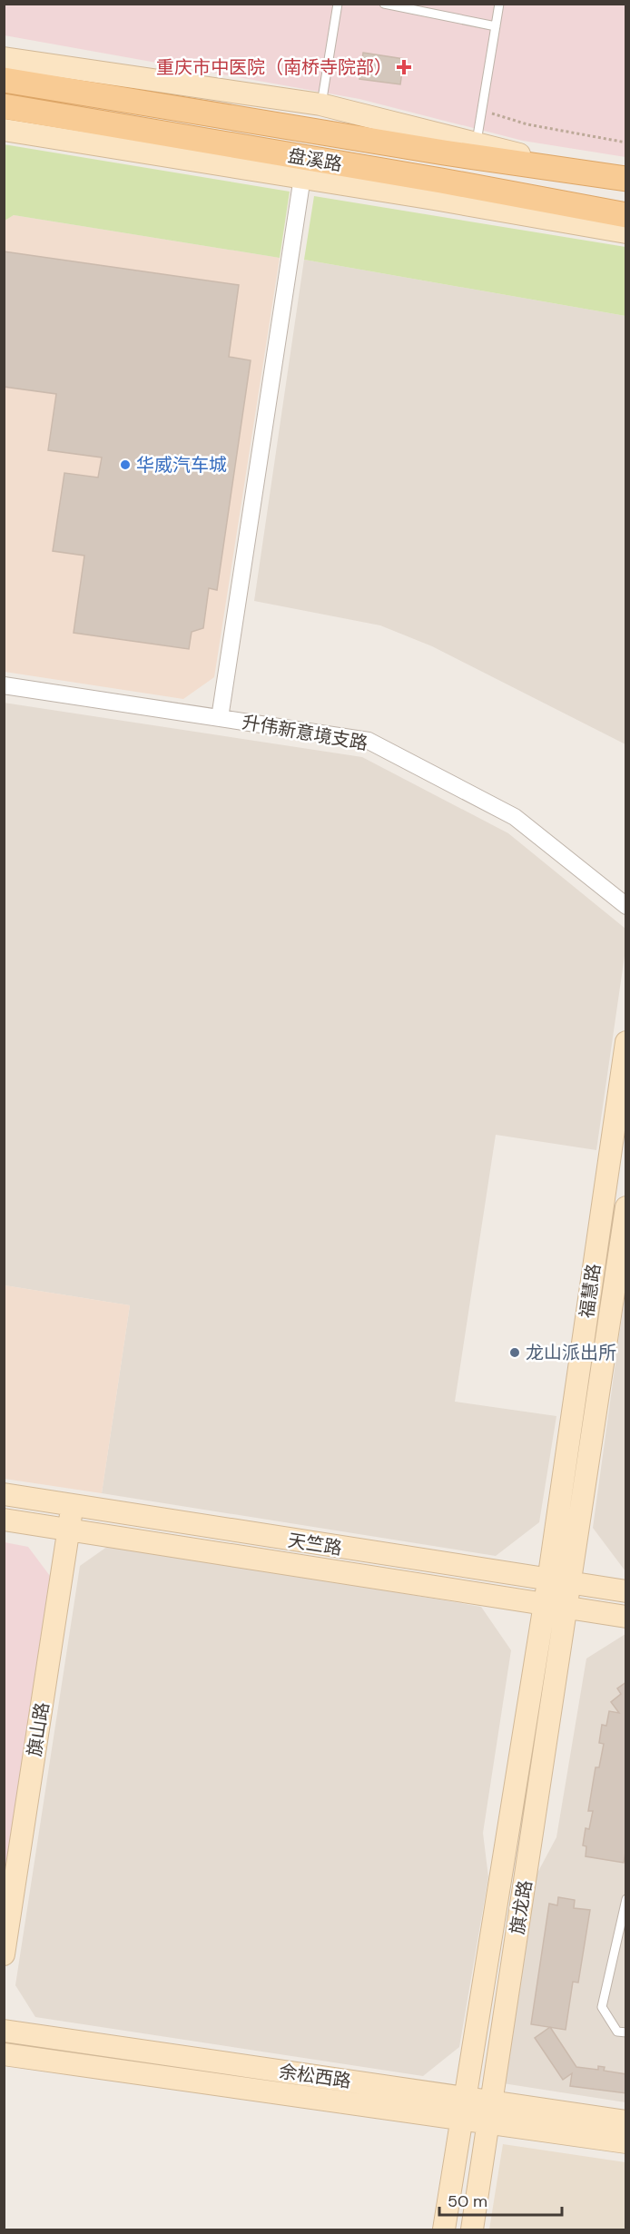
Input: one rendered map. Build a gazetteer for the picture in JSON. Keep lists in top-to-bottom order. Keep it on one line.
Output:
{"streets":{"main road":["盘溪路","福慧路","天竺路","旗山路","旗龙路","余松西路"],"street":["升伟新意境支路"]},"crossings":[["福慧路","天竺路"],["福慧路","旗龙路"],["福慧路","余松西路"],["天竺路","旗山路"],["天竺路","旗龙路"],["旗龙路","余松西路"]],"places":{"health":["重庆市中医院（南桥寺院部）"],"other":["华威汽车城","龙山派出所"]},"scale_bar":"50 m"}
